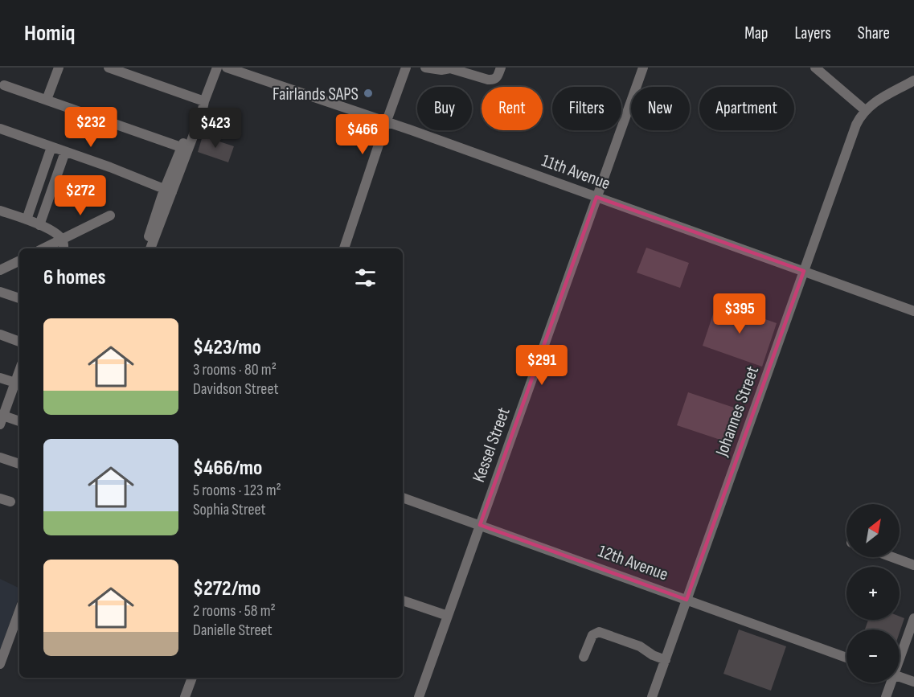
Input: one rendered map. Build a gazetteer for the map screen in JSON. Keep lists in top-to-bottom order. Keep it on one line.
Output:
{"streets":{"street":["11th Avenue","Johannes Street","Kessel Street","12th Avenue"]},"crossings":[["11th Avenue","Johannes Street"],["11th Avenue","Kessel Street"],["Johannes Street","12th Avenue"],["Kessel Street","12th Avenue"]],"places":["Fairlands SAPS"],"north":"top right","page":{"header":"Homiq","nav":["Map","Layers","Share"],"chip":["Buy","Rent","Filters","New","Apartment"],"price":["$232","$423","$466","$272","$395","$291"],"heading":"6 homes","list":[{"name":"$423/mo","note":"3 rooms · 80 m² · Davidson Street"},{"name":"$466/mo","note":"5 rooms · 123 m² · Sophia Street"},{"name":"$272/mo","note":"2 rooms · 58 m² · Danielle Street"}],"map_buttons":["+","−"]}}
